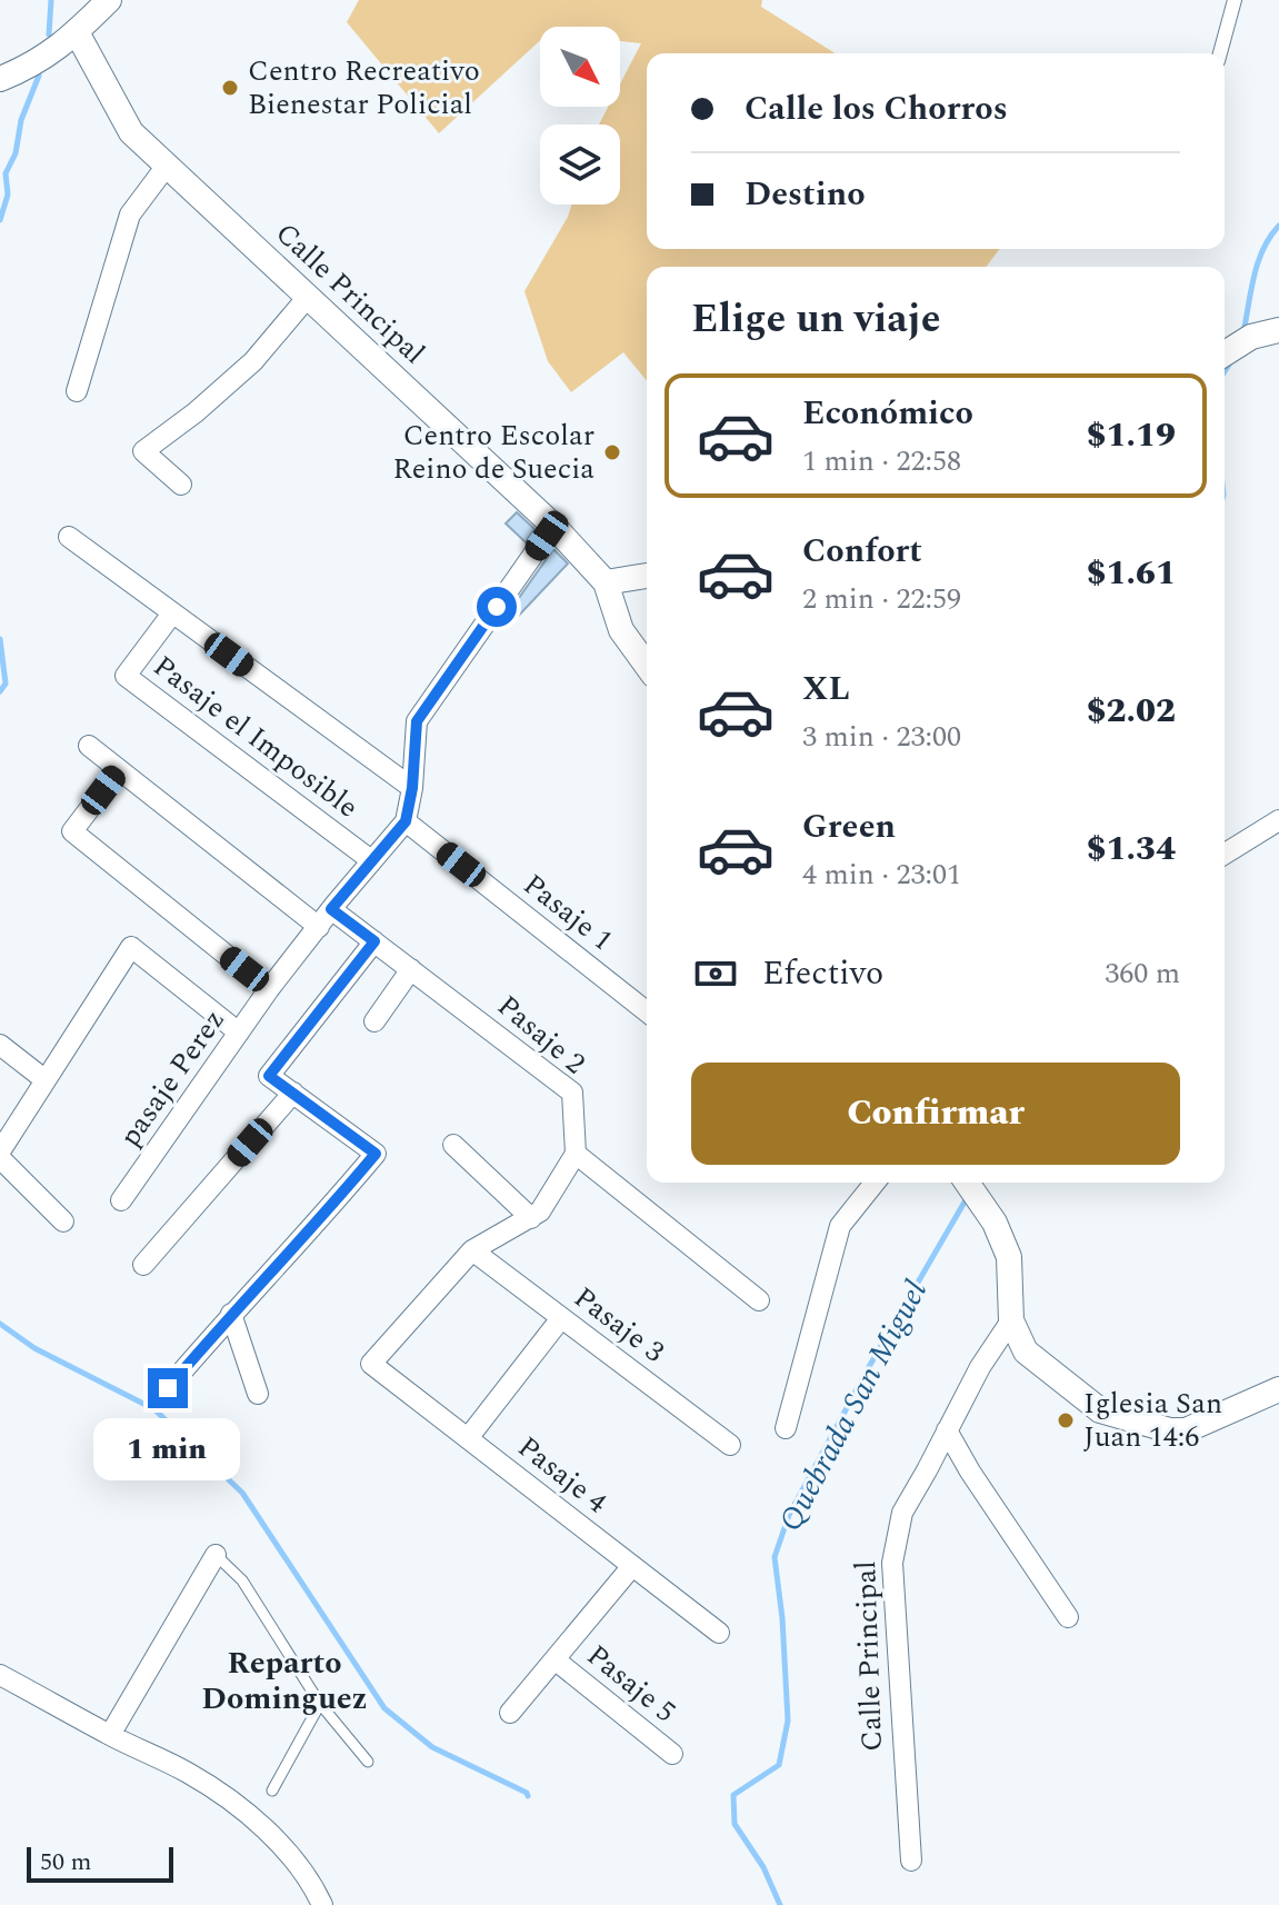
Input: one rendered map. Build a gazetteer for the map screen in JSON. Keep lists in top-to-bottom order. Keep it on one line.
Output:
{"streets":{"street":["Calle Principal","Pasaje el Imposible","Pasaje 1","Pasaje 2","pasaje Perez","Pasaje 3","Pasaje 4","Pasaje 5"]},"crossings":[["Pasaje el Imposible","pasaje Perez"],["Pasaje 1","pasaje Perez"],["Pasaje 2","pasaje Perez"],["Pasaje 3","Pasaje 4"]],"districts":["Reparto Dominguez"],"water":["Quebrada San Miguel"],"places":["Centro Recreativo Bienestar Policial","Centro Escolar Reino de Suecia","Iglesia San Juan 14:6"],"scale_bar":"50 m","north":"bottom right","page":{"banner":["Calle los Chorros","Destino"],"heading":"Elige un viaje","list":[{"name":"Económico","note":"1 min · 22:58","value":"$1.19"},{"name":"Confort","note":"2 min · 22:59","value":"$1.61"},{"name":"XL","note":"3 min · 23:00","value":"$2.02"},{"name":"Green","note":"4 min · 23:01","value":"$1.34"}],"pay":["Efectivo","360 m"],"buttons":"Confirmar","bubble":"1 min","scale":"50 m"}}
